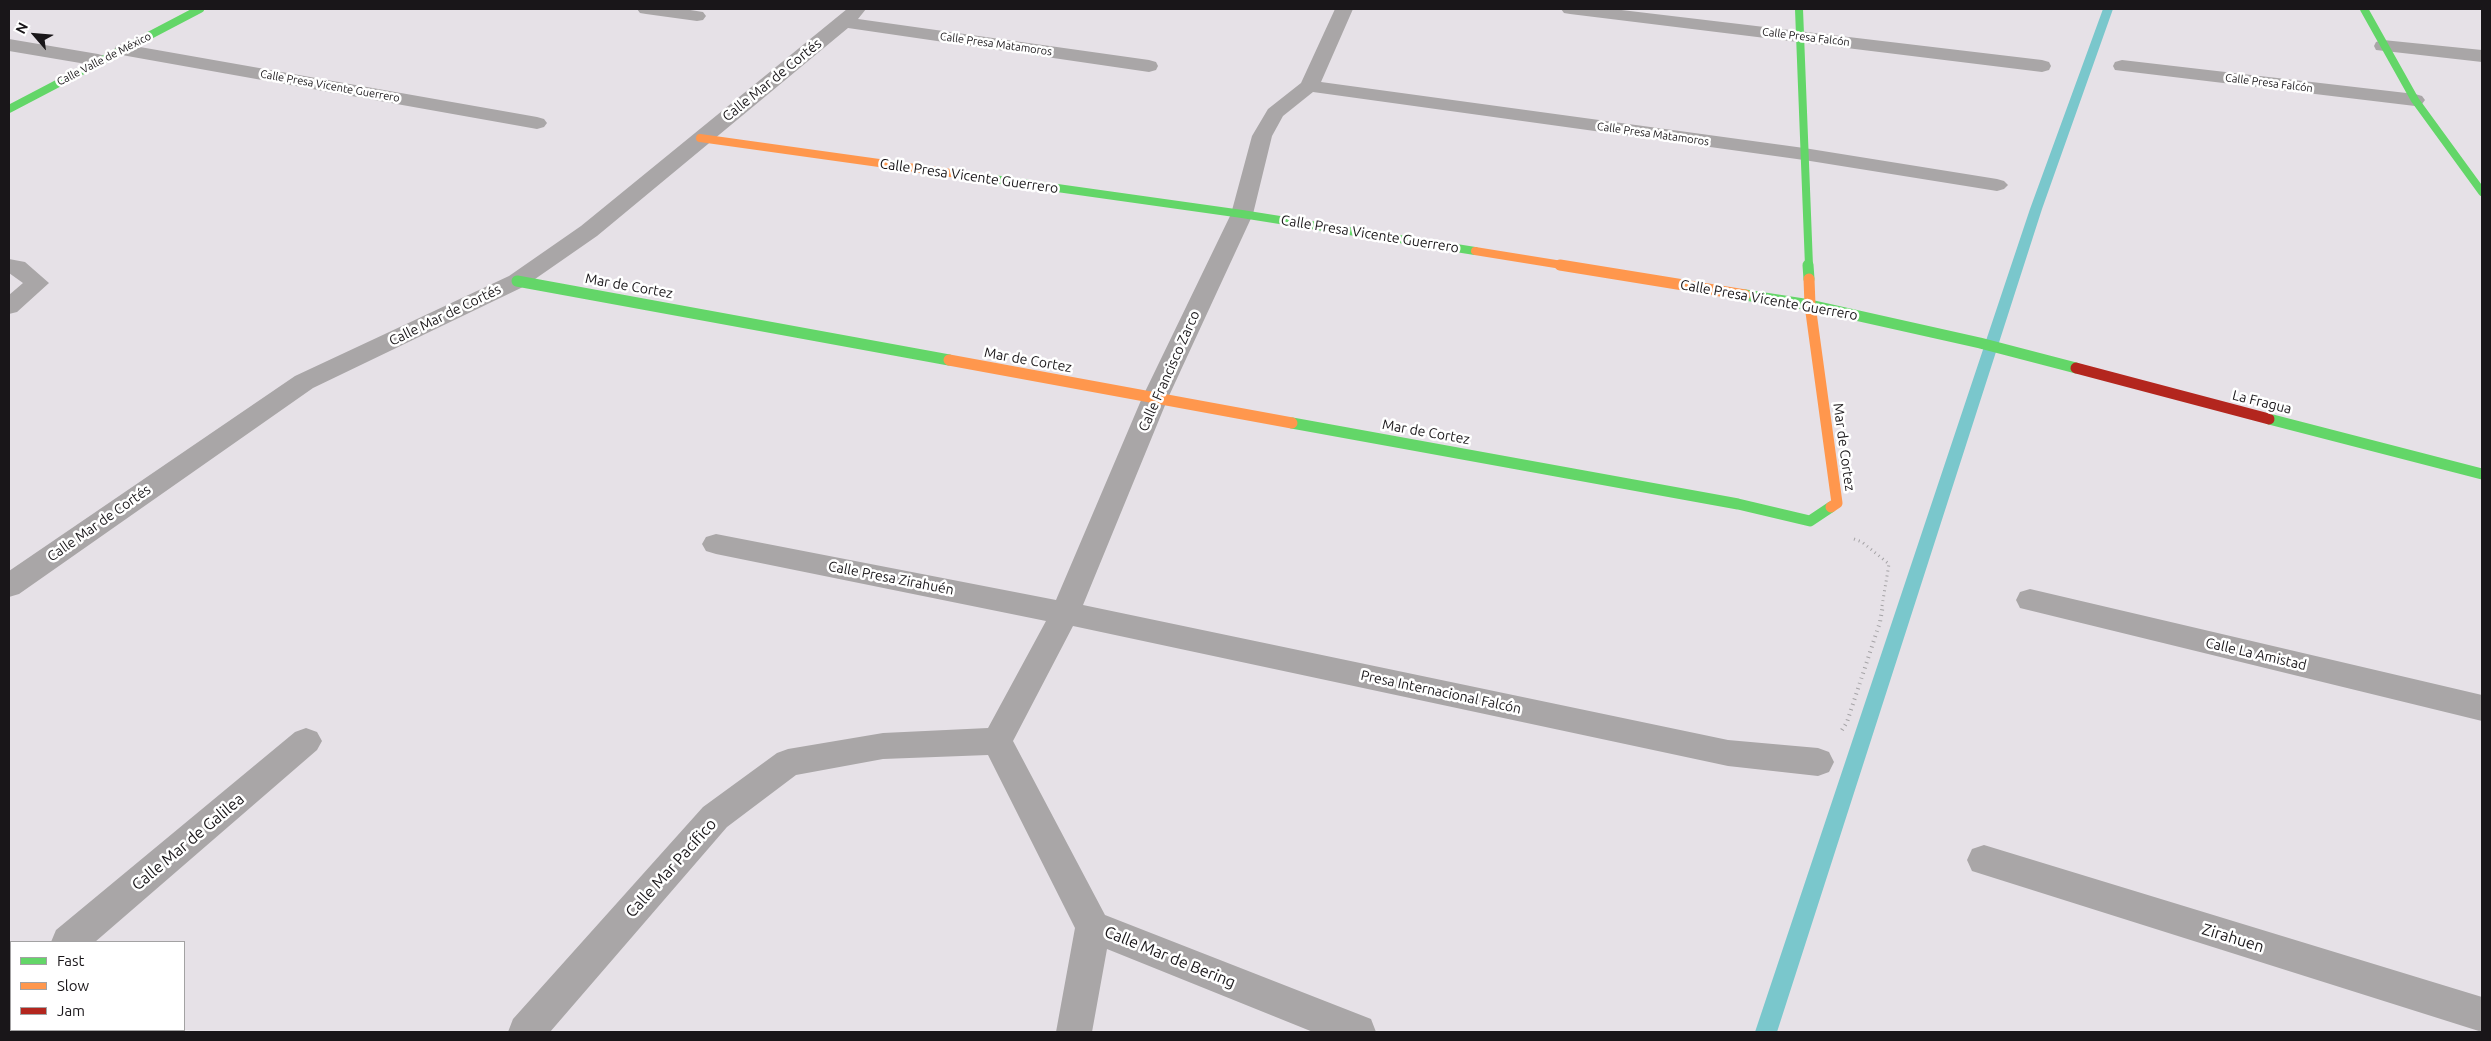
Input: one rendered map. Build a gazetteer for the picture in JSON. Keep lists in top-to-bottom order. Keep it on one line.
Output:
{"streets":{"street":["Calle Presa Falcón","Calle Presa Matamoros","Calle Valle de México","Calle Mar de Cortés","Calle Presa Vicente Guerrero","Mar de Cortez","Calle Francisco Zarco","La Fragua","Calle Presa Zirahuén","Calle La Amistad","Presa Internacional Falcón","Calle Mar de Galilea","Calle Mar Pacífico","Zirahuen","Calle Mar de Bering"]},"crossings":[["Calle Presa Falcón","Mar de Cortez"],["Calle Presa Matamoros","Calle Mar de Cortés"],["Calle Presa Matamoros","Mar de Cortez"],["Calle Presa Matamoros","Calle Francisco Zarco"],["Calle Valle de México","Calle Presa Vicente Guerrero"],["Calle Mar de Cortés","Calle Presa Vicente Guerrero"],["Calle Mar de Cortés","Mar de Cortez"],["Calle Presa Vicente Guerrero","Mar de Cortez"],["Calle Presa Vicente Guerrero","Calle Francisco Zarco"],["Calle Presa Vicente Guerrero","La Fragua"],["Mar de Cortez","Calle Francisco Zarco"],["Calle Francisco Zarco","Calle Presa Zirahuén"],["Calle Francisco Zarco","Presa Internacional Falcón"],["Calle Francisco Zarco","Calle Mar Pacífico"],["Calle Francisco Zarco","Calle Mar de Bering"],["Calle Presa Zirahuén","Presa Internacional Falcón"],["Calle Mar Pacífico","Calle Mar de Bering"]],"legend":["Fast","Slow","Jam"],"north":"top left"}
